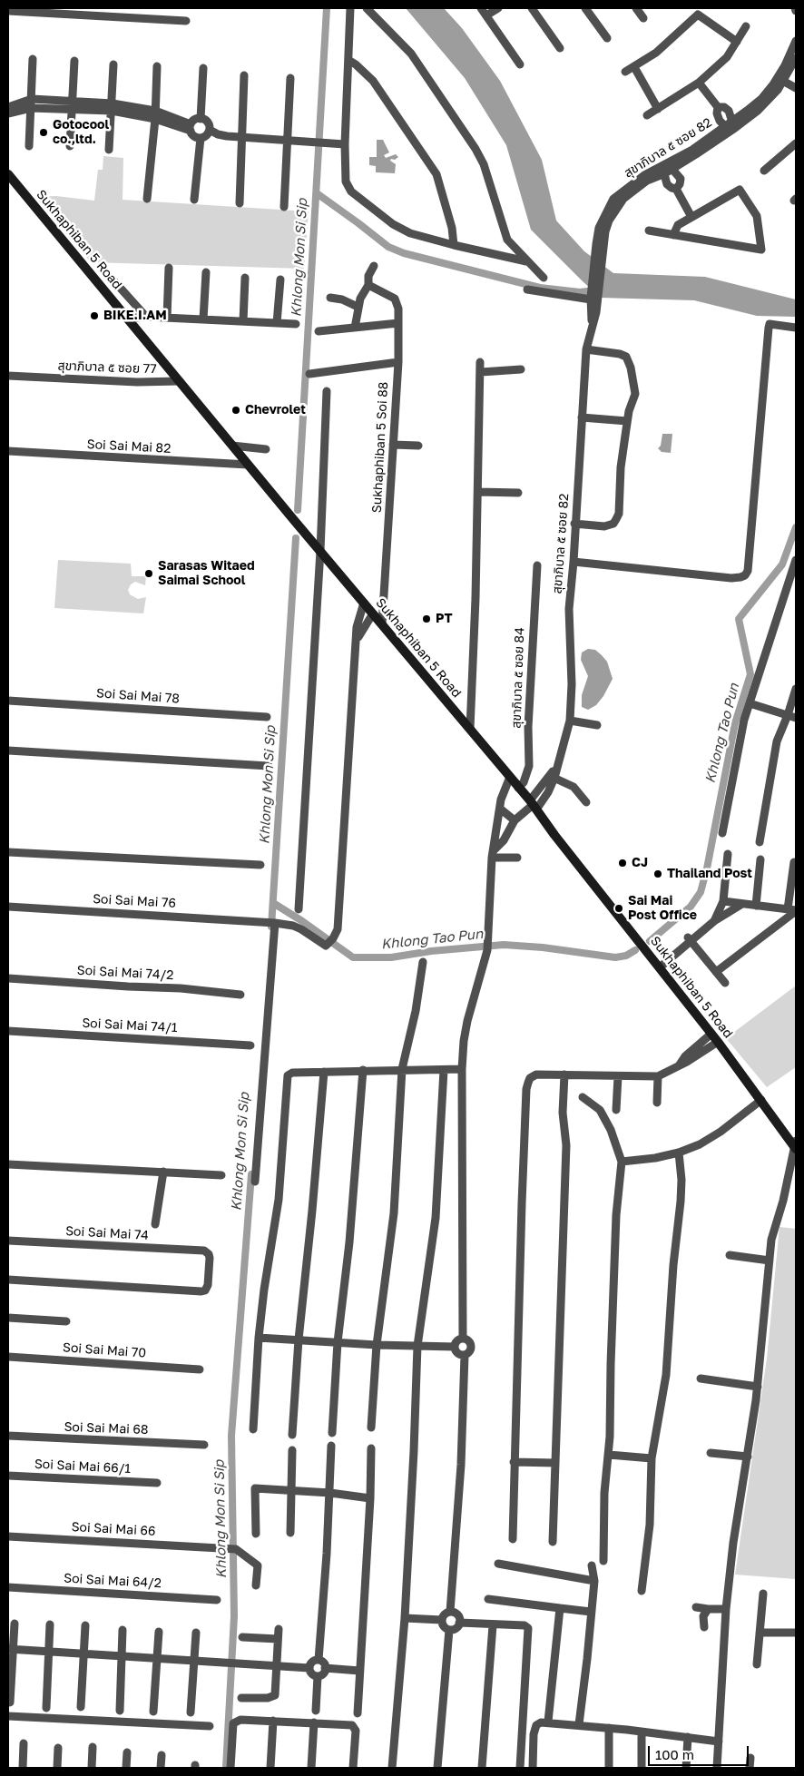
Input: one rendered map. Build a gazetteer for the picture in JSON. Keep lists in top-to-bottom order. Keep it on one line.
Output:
{"streets":{"main road":["Sukhaphiban 5 Road"],"street":["สุขาภิบาล ๕ ซอย 82","สุขาภิบาล ๕ ซอย 77","Soi Sai Mai 82","Sukhaphiban 5 Soi 88","สุขาภิบาล ๕ ซอย 84","Soi Sai Mai 78","Soi Sai Mai 76","Soi Sai Mai 74/2","Soi Sai Mai 74/1","Soi Sai Mai 74","Soi Sai Mai 70","Soi Sai Mai 68","Soi Sai Mai 66/1","Soi Sai Mai 66","Soi Sai Mai 64/2"]},"crossings":[["สุขาภิบาล ๕ ซอย 82","Sukhaphiban 5 Road"],["Sukhaphiban 5 Road","สุขาภิบาล ๕ ซอย 77"],["Sukhaphiban 5 Road","Soi Sai Mai 82"],["Sukhaphiban 5 Road","Sukhaphiban 5 Soi 88"],["Sukhaphiban 5 Road","สุขาภิบาล ๕ ซอย 84"]],"water":["Khlong Mon Si Sip","Khlong Tao Pun"],"places":["Gotocool co.,ltd.","BIKE.I.AM","Chevrolet","Sarasas Witaed Saimai School","PT","CJ","Thailand Post","Sai Mai Post Office"],"scale_bar":"100 m"}
